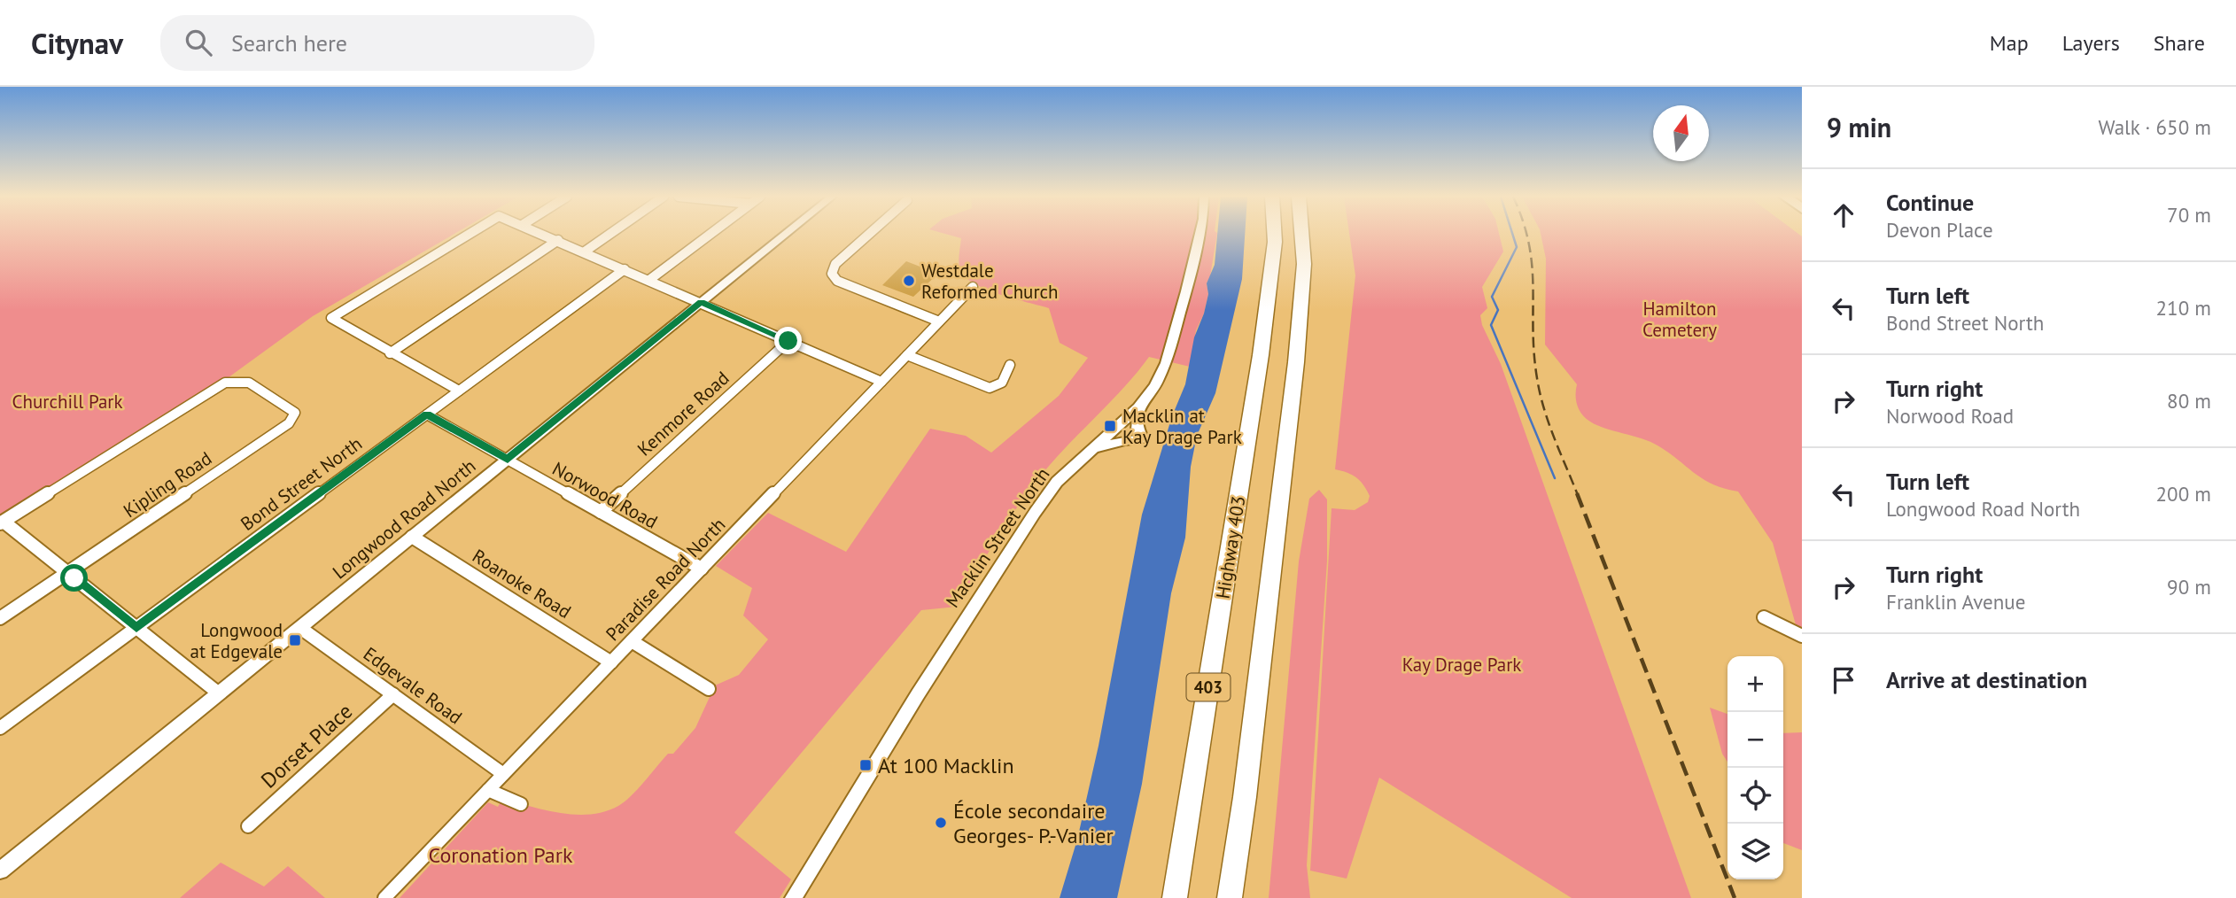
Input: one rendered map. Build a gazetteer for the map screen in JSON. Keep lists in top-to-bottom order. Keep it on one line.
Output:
{"streets":{"highway":["Highway 403","403"],"street":["Kenmore Road","Bond Street North","Kipling Road","Norwood Road","Longwood Road North","Macklin Street North","Paradise Road North","Roanoke Road","Edgevale Road","Dorset Place"]},"crossings":[["Kenmore Road","Norwood Road"],["Bond Street North","Norwood Road"],["Norwood Road","Longwood Road North"],["Norwood Road","Paradise Road North"],["Longwood Road North","Roanoke Road"],["Longwood Road North","Edgevale Road"],["Paradise Road North","Roanoke Road"],["Paradise Road North","Edgevale Road"],["Edgevale Road","Dorset Place"]],"parks":["Hamilton Cemetery","Churchill Park","Kay Drage Park","Coronation Park"],"places":{"other":["Westdale Reformed Church","École secondaire Georges- P.-Vanier"],"transit":["Macklin at Kay Drage Park","Longwood at Edgevale","At 100 Macklin"]},"north":"top","page":{"header":"Citynav","search":"Search here","nav":["Map","Layers","Share"],"heading":["9 min","Walk · 650 m"],"list":[["Continue","Devon Place","70 m"],["Turn left","Bond Street North","210 m"],["Turn right","Norwood Road","80 m"],["Turn left","Longwood Road North","200 m"],["Turn right","Franklin Avenue","90 m"],"Arrive at destination"],"map_buttons":["+","−"]}}
